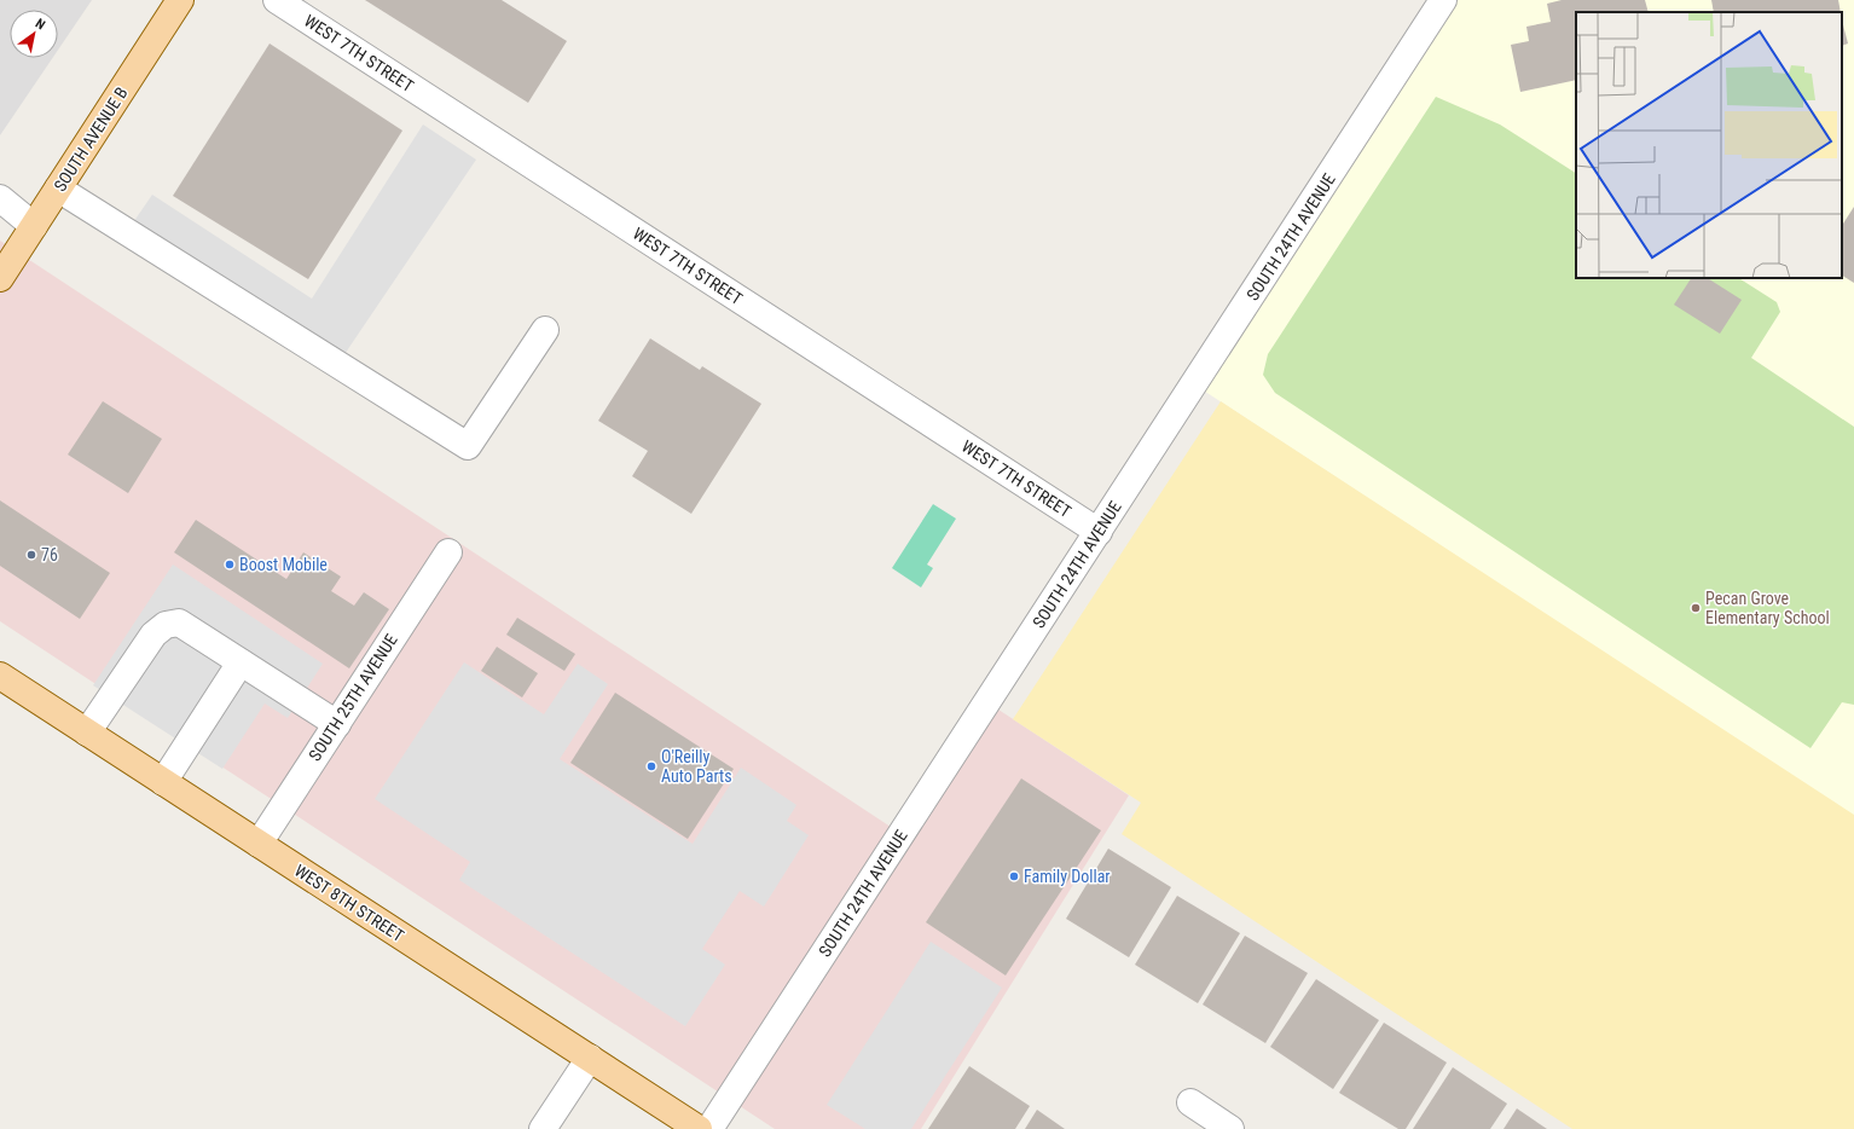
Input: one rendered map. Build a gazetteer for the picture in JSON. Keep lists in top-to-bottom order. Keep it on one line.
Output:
{"streets":{"main road":["SOUTH AVENUE B","WEST 8TH STREET"],"street":["WEST 7TH STREET","SOUTH 24TH AVENUE","SOUTH 25TH AVENUE"]},"crossings":[["WEST 7TH STREET","SOUTH 24TH AVENUE"],["SOUTH 25TH AVENUE","WEST 8TH STREET"]],"places":["76","Boost Mobile","Pecan Grove Elementary School","O'Reilly Auto Parts","Family Dollar"],"north":"top right"}
